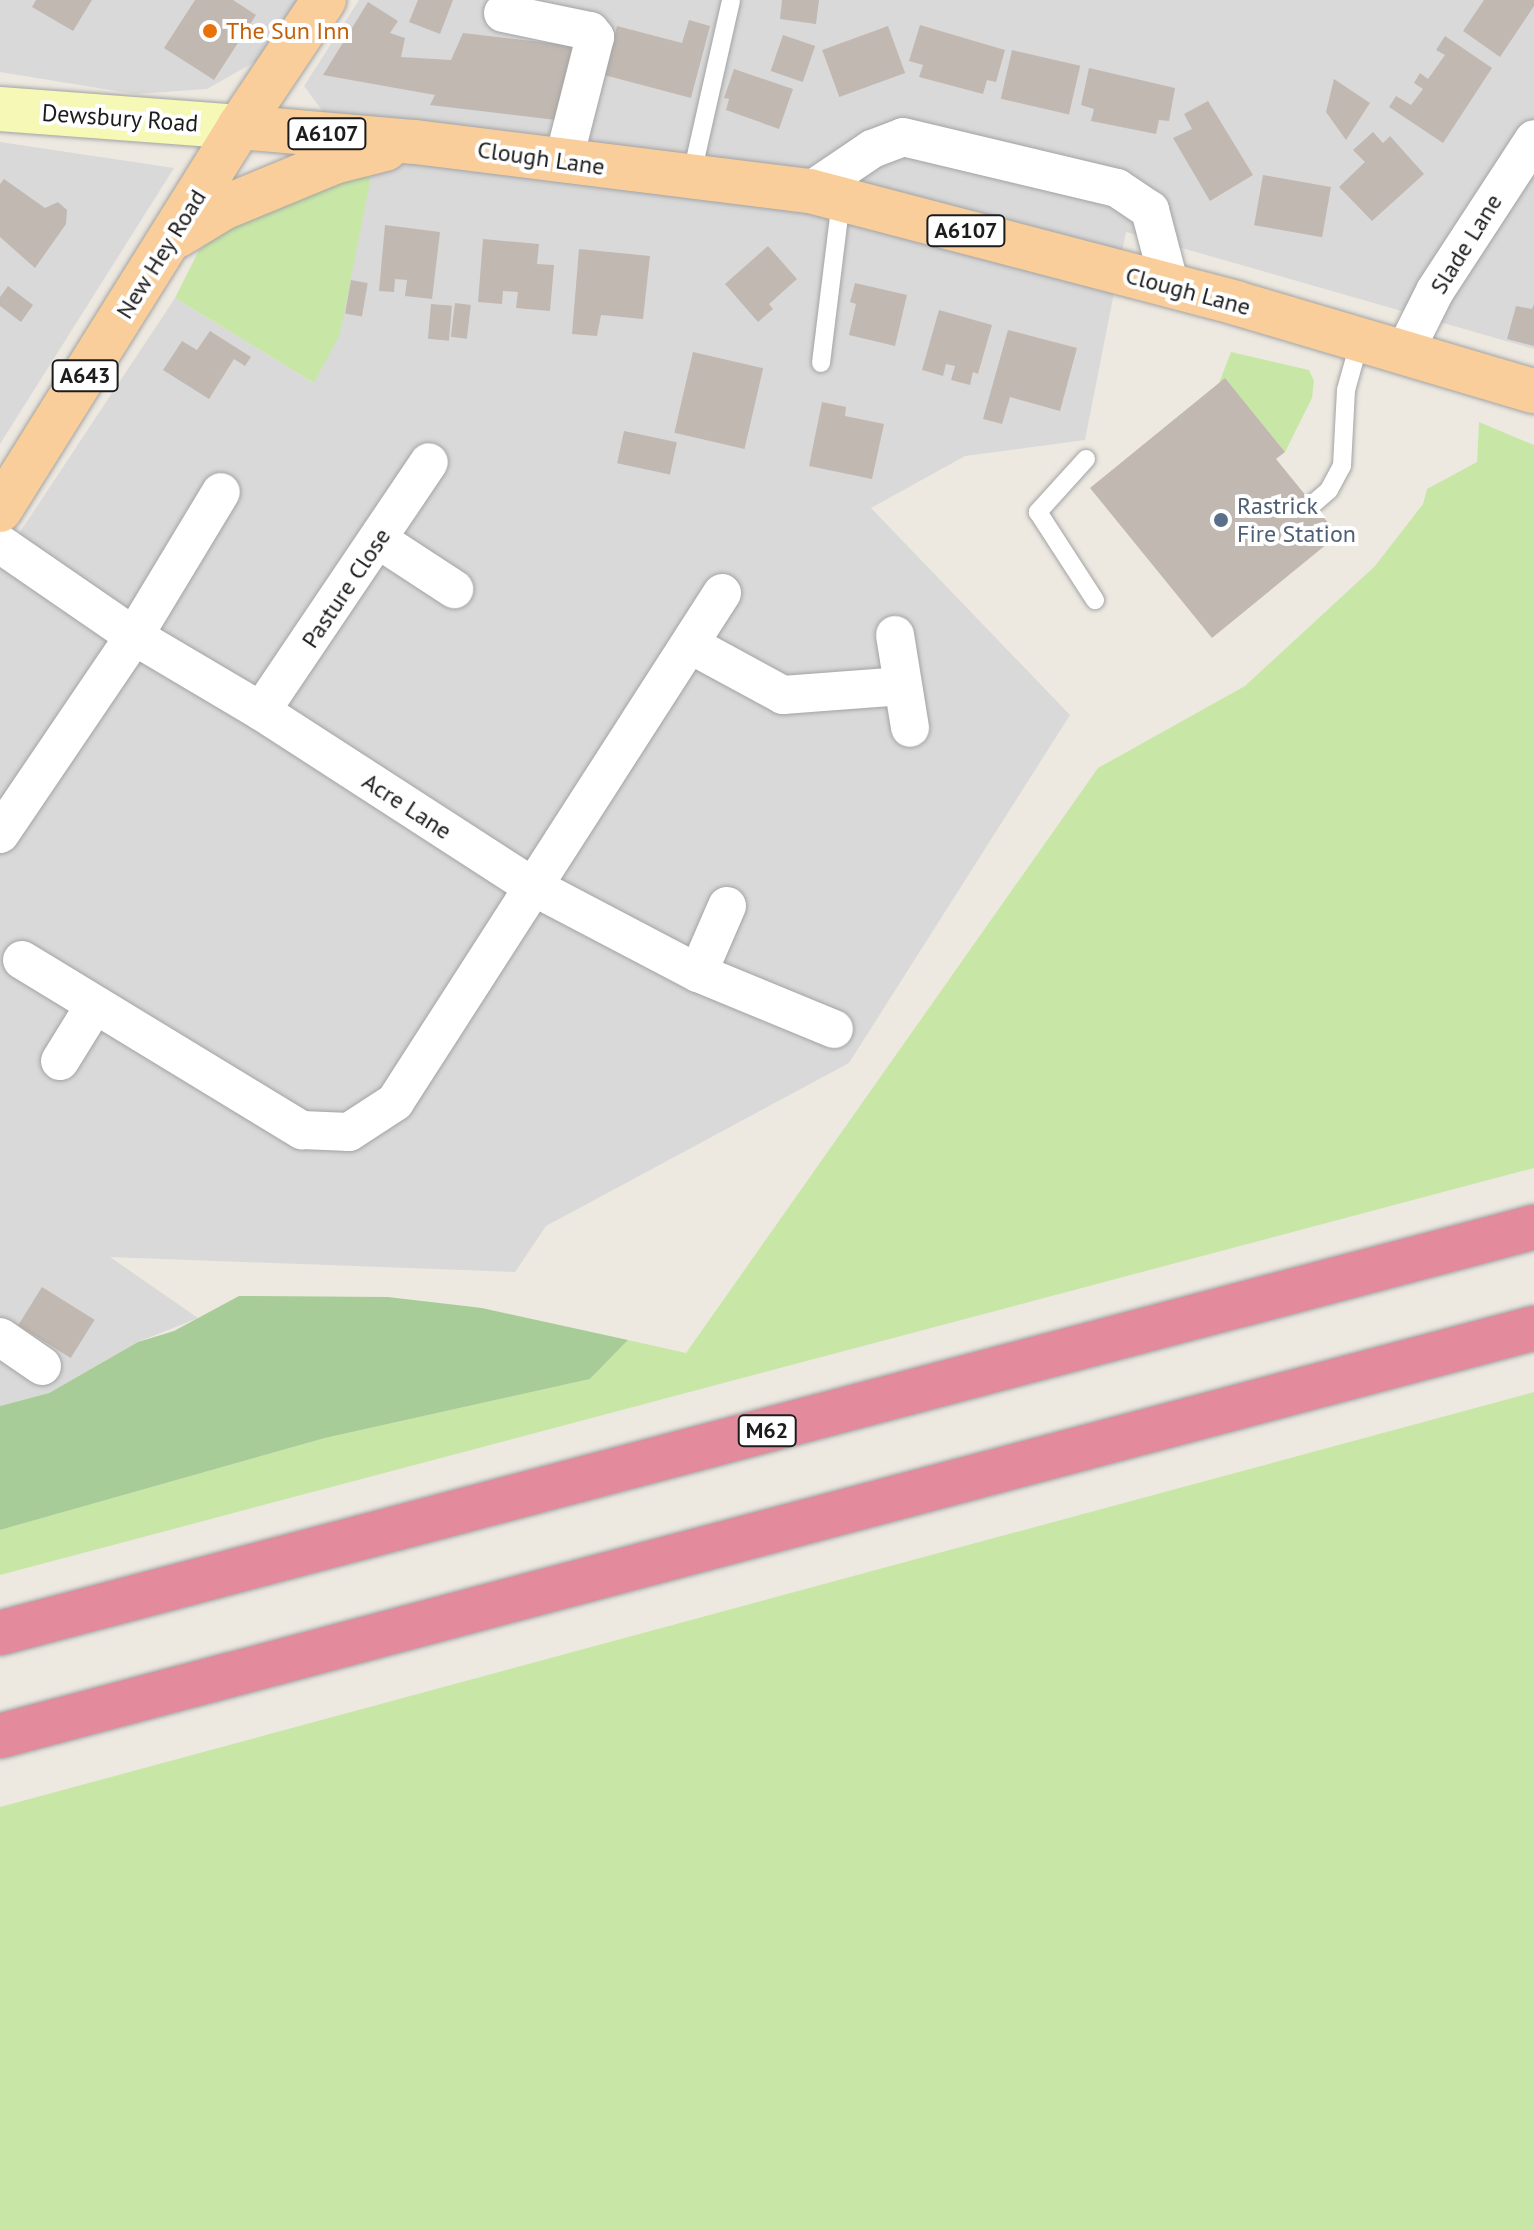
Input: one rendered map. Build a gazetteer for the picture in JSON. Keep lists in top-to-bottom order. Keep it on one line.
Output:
{"streets":{"highway":["M62"],"main road":["Dewsbury Road","A6107","Clough Lane","New Hey Road","A643"],"street":["Slade Lane","Pasture Close","Acre Lane"]},"crossings":[["Dewsbury Road","Clough Lane"],["Dewsbury Road","New Hey Road"],["Clough Lane","Slade Lane"],["Clough Lane","New Hey Road"],["Pasture Close","Acre Lane"]],"places":["The Sun Inn","Rastrick Fire Station"]}
